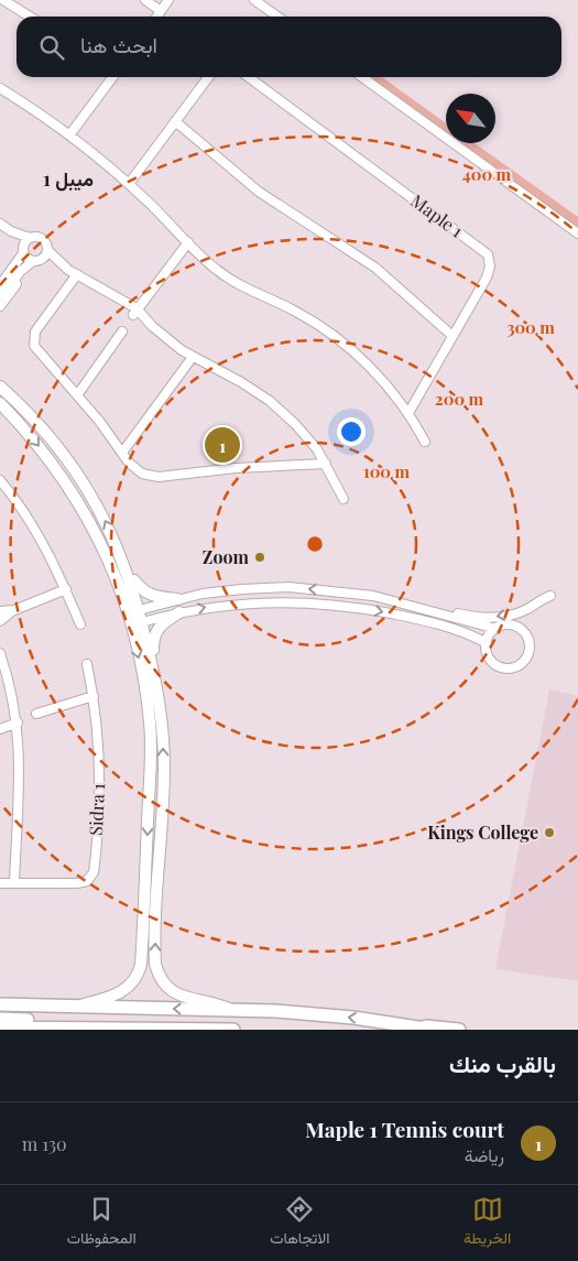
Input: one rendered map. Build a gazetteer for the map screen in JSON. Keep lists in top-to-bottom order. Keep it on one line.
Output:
{"streets":{"street":["Maple 1","Sidra 1"]},"districts":["ميبل 1"],"places":["Zoom","Kings College"],"north":"top left","page":{"search":"ابحث هنا","pins":"1","heading":"بالقرب منك","list":[{"mark":"1","name":"Maple 1 Tennis court","note":"رياضة","value":"130 m"}],"nav":["الخريطة","الاتجاهات","المحفوظات"]},"rings":["400 m","300 m","200 m","100 m"]}
